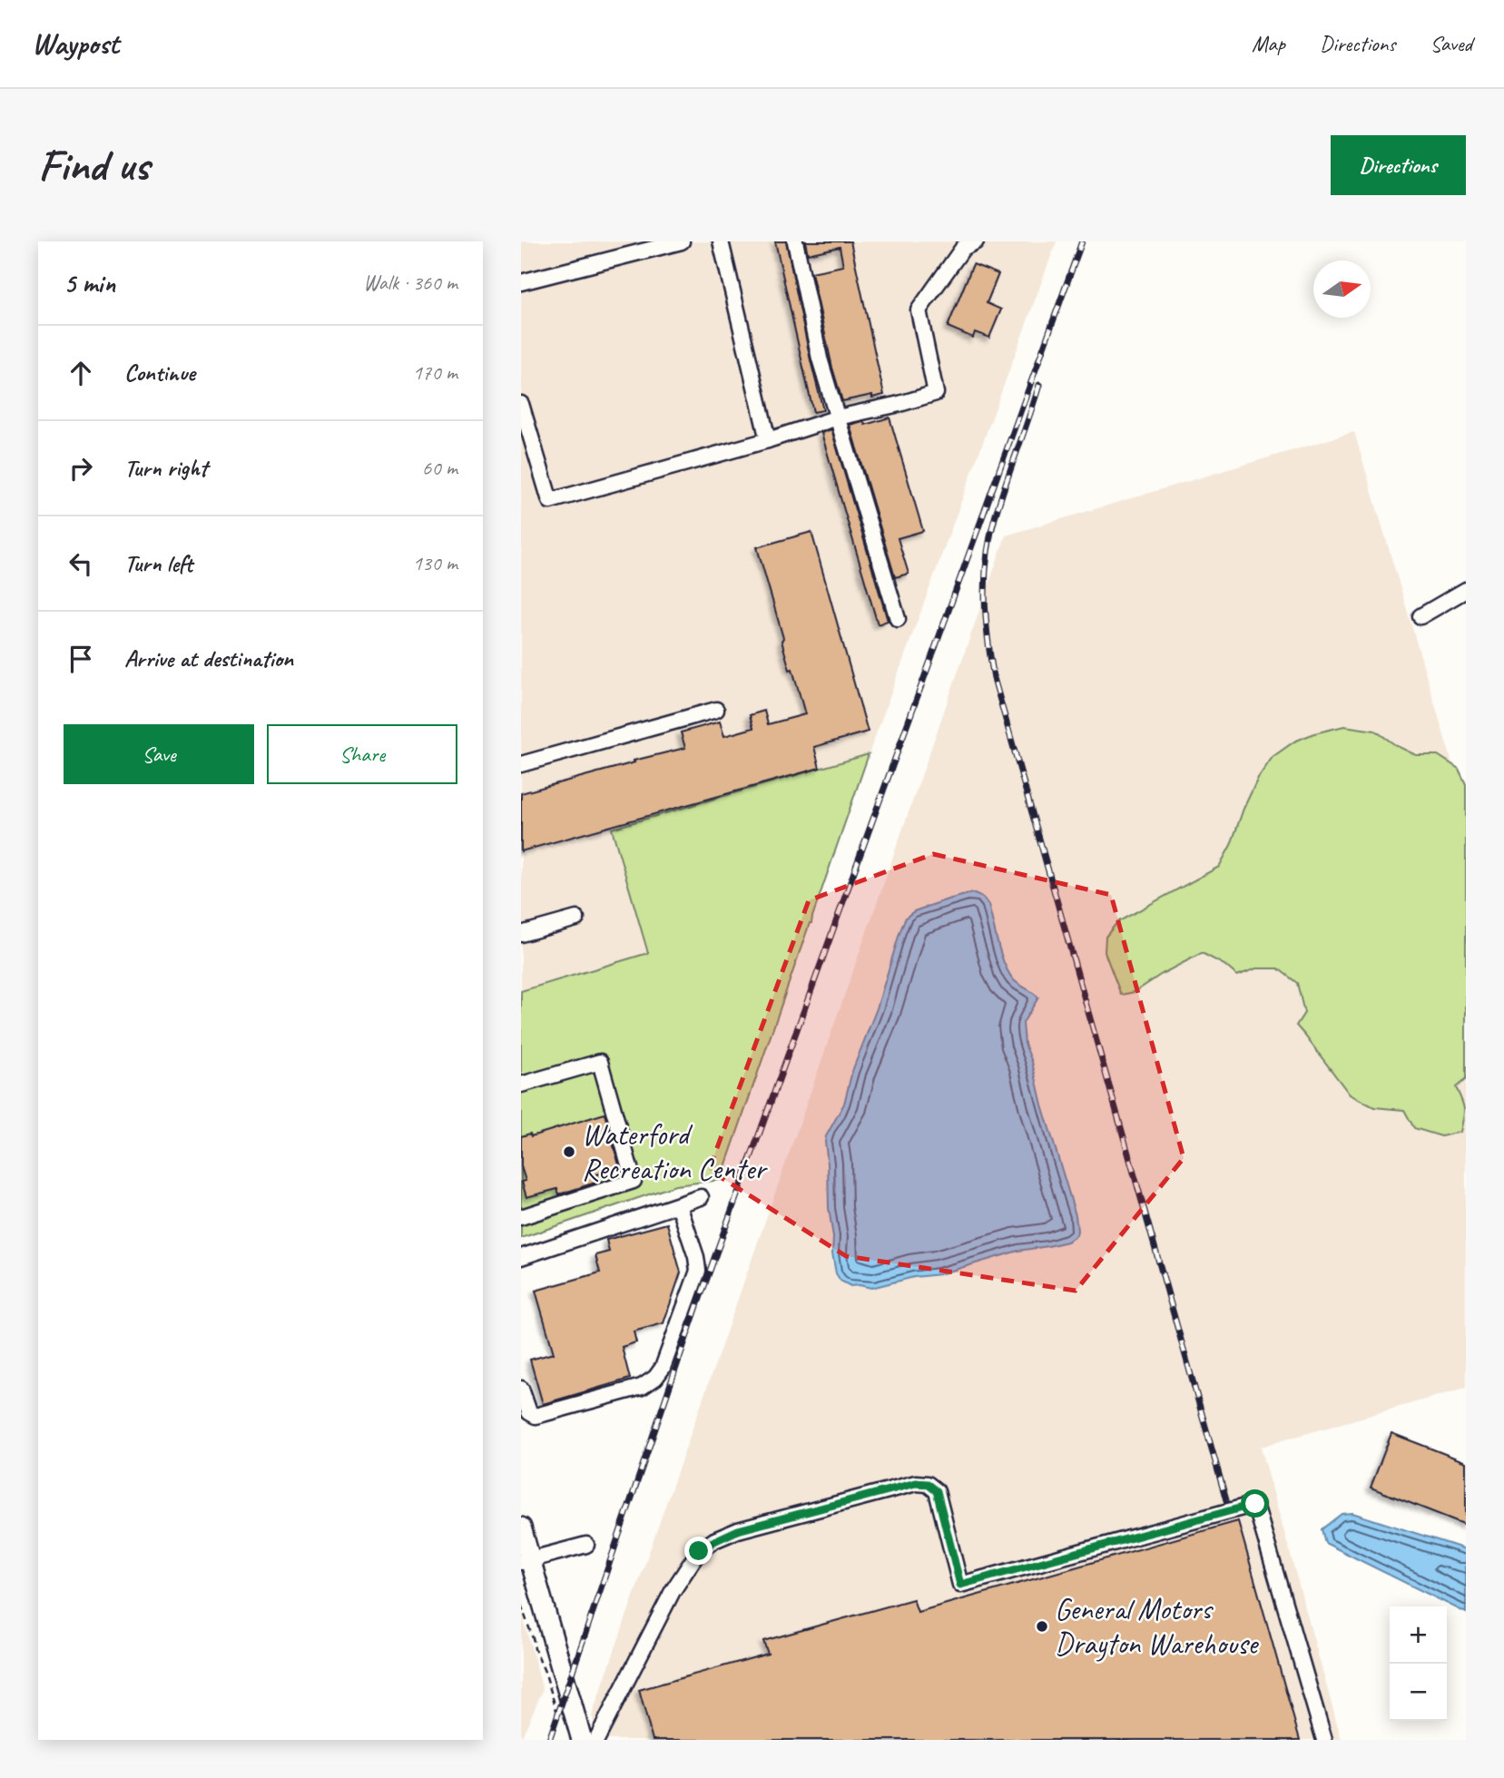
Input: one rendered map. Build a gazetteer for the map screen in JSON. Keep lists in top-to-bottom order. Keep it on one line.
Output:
{"places":["Waterford Recreation Center","General Motors Drayton Warehouse"],"north":"right","page":{"header":"Waypost","nav":["Map","Directions","Saved"],"buttons":["Directions",["Save","Share"]],"title":"Find us","heading":["5 min","Walk · 360 m"],"list":[["Continue","170 m"],["Turn right","60 m"],["Turn left","130 m"],"Arrive at destination"],"map_buttons":["+","−"]}}
